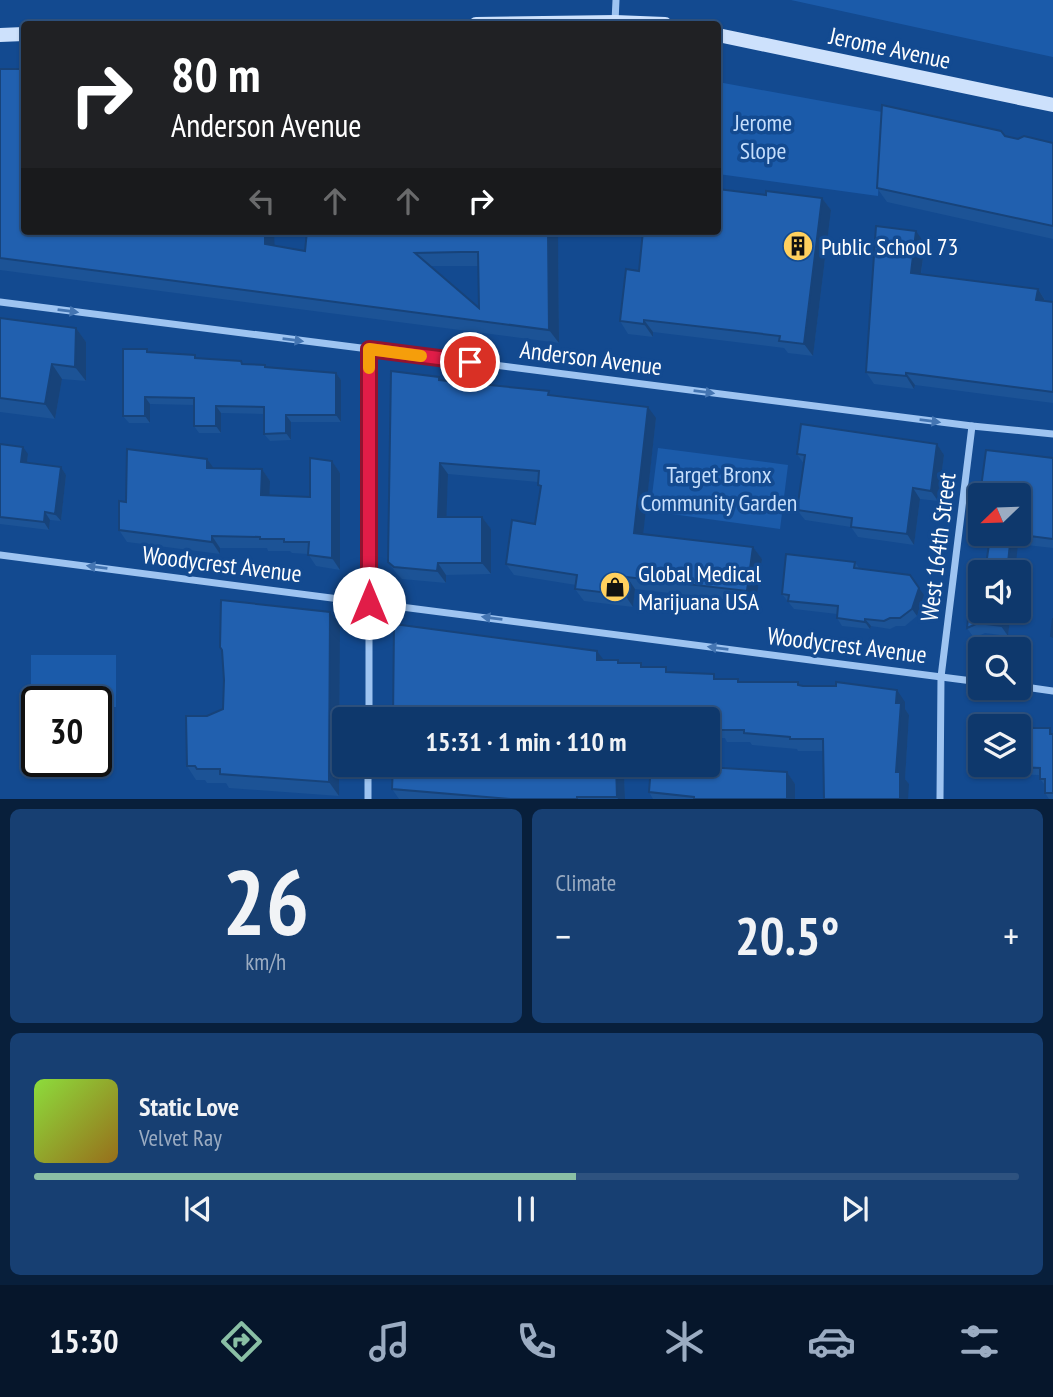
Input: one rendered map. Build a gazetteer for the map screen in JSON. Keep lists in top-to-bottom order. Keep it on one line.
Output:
{"streets":{"main road":["Jerome Avenue"],"street":["Anderson Avenue","West 164th Street","Woodycrest Avenue"]},"crossings":[["Anderson Avenue","West 164th Street"],["West 164th Street","Woodycrest Avenue"]],"one_way":["Anderson Avenue","Woodycrest Avenue"],"parks":["Jerome Slope","Target Bronx Community Garden"],"places":{"building":["Public School 73"],"shop":["Global Medical Marijuana USA"]},"north":"bottom left","page":{"turn":["80 m","Anderson Avenue"],"limit":"30","trip":"15:31 · 1 min · 110 m","tile":[["26","km/h"],"Climate"],"heat":["−","20.5°","+"],"song":["Static Love","Velvet Ray"],"tabs":"15:30"}}
